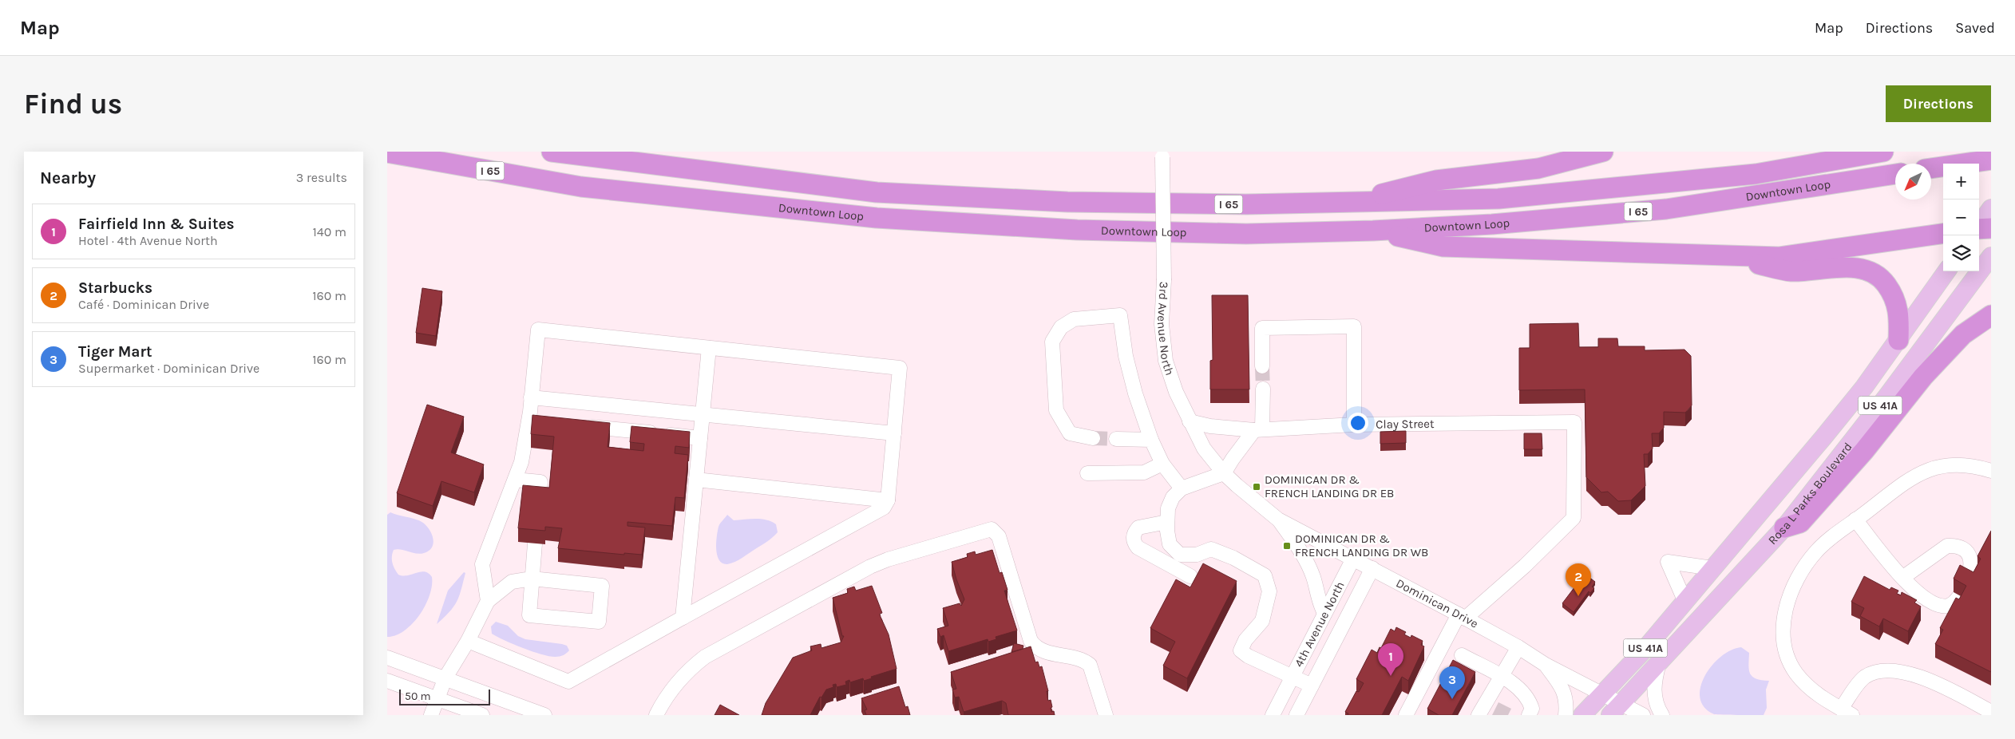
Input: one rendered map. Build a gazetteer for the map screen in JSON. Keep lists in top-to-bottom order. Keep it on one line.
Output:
{"streets":{"highway":["I 65","Downtown Loop"],"main road":["US 41A","Rosa L Parks Boulevard"],"street":["3rd Avenue North","Clay Street","Dominican Drive","4th Avenue North"]},"crossings":[["3rd Avenue North","Clay Street"],["3rd Avenue North","Dominican Drive"],["Clay Street","Dominican Drive"],["Rosa L Parks Boulevard","Dominican Drive"],["Dominican Drive","4th Avenue North"]],"places":{"transit":["DOMINICAN DR & FRENCH LANDING DR EB","DOMINICAN DR & FRENCH LANDING DR WB"]},"scale_bar":"50 m","north":"bottom left","page":{"header":"Map","nav":["Map","Directions","Saved"],"buttons":"Directions","title":"Find us","heading":["Nearby","3 results"],"map_buttons":["+","−"],"list":[{"mark":"1","name":"Fairfield Inn & Suites","note":"Hotel · 4th Avenue North","value":"140 m"},{"mark":"2","name":"Starbucks","note":"Café · Dominican Drive","value":"160 m"},{"mark":"3","name":"Tiger Mart","note":"Supermarket · Dominican Drive","value":"160 m"}],"pins":["2","1","3"],"scale":"50 m"}}
